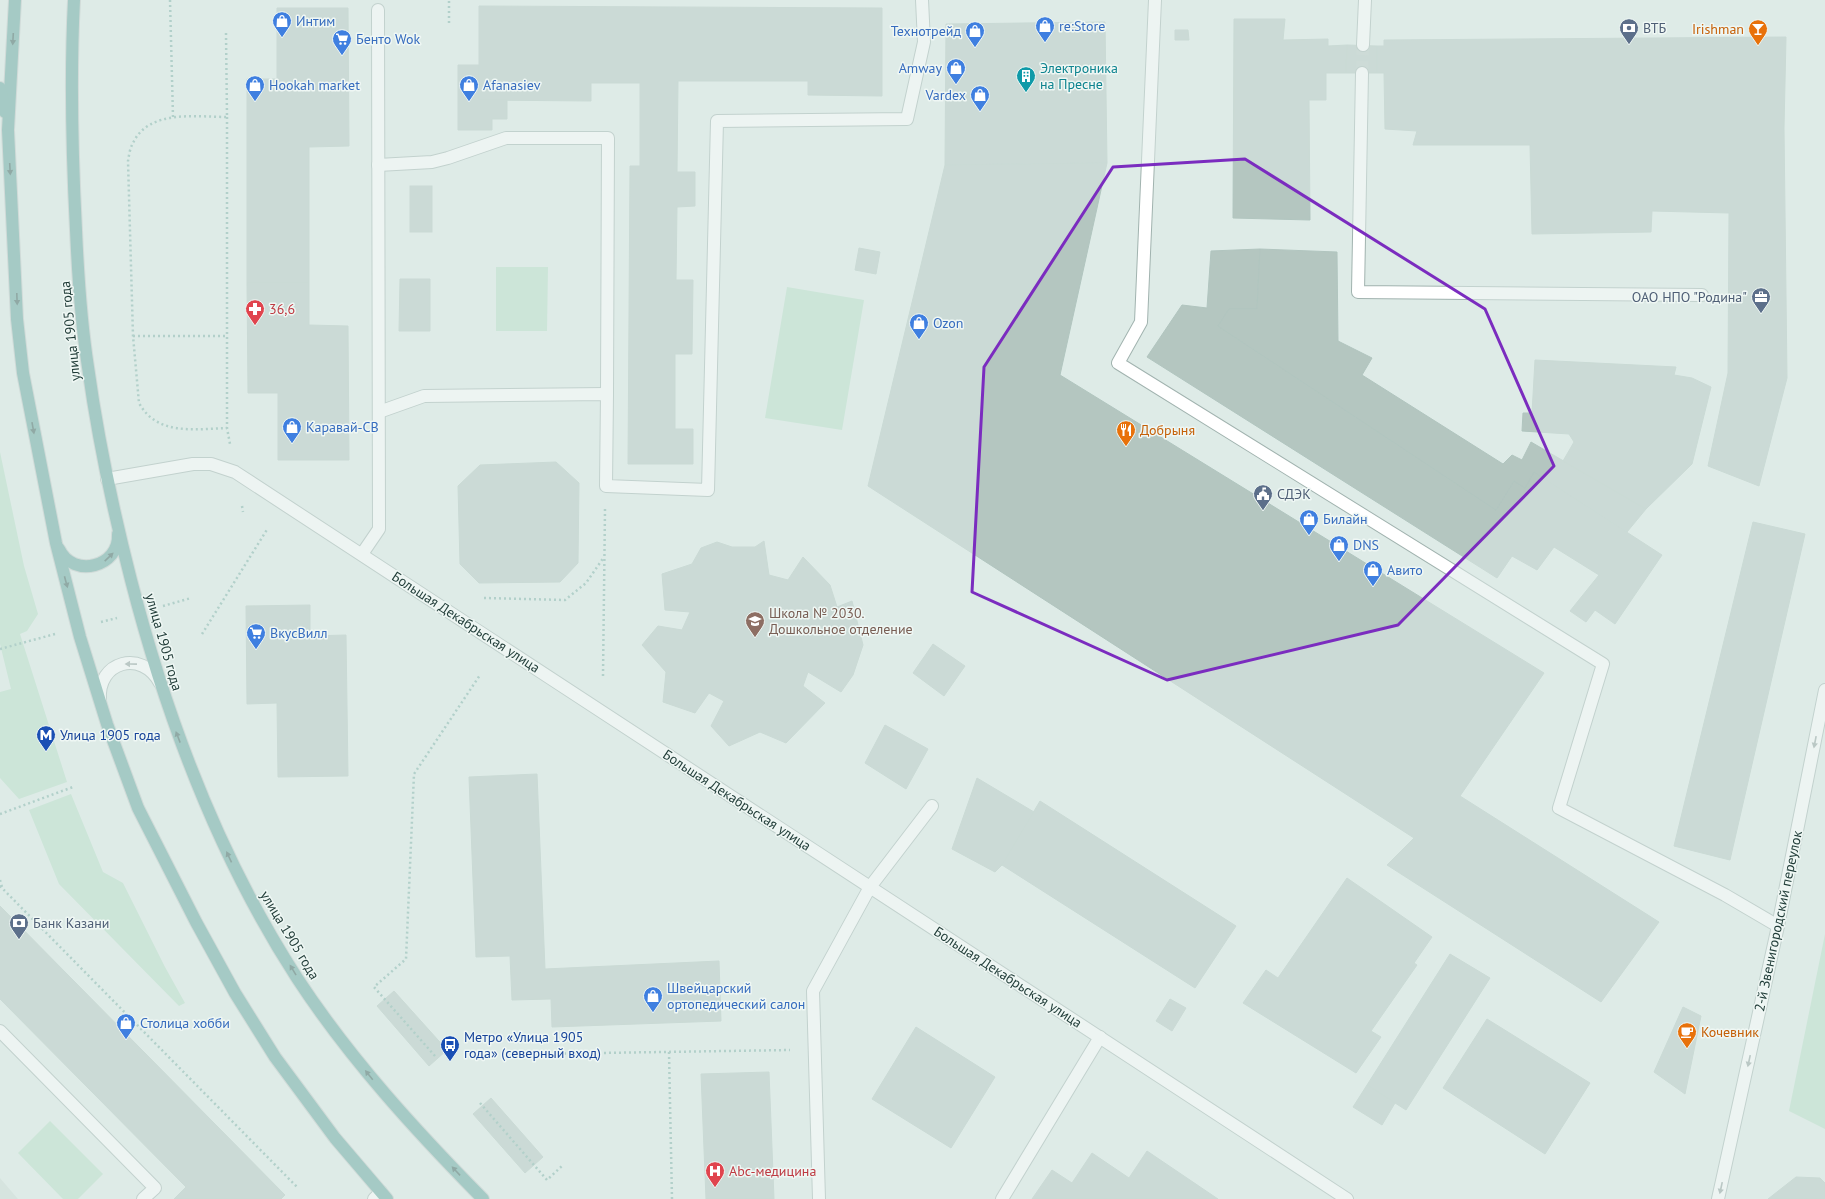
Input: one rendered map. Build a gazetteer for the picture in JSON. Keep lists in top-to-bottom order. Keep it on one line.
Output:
{"streets":{"main road":["улица 1905 года"],"street":["Большая Декабрьская улица","2-й Звенигородский переулок"]},"crossings":[["улица 1905 года","Большая Декабрьская улица"]],"one_way":["2-й Звенигородский переулок"],"places":{"shop":["Интим","re:Store","Технотрейд","Amway","Hookah market","Afanasiev","Vardex","Ozon","Каравай-СВ","Билайн","DNS","Авито","Швейцарский ортопедический салон","Столица хобби"],"bank":["ВТБ","Банк Казани"],"bar":["Irishman"],"supermarket":["Бенто Wok","ВкусВилл"],"building":["Электроника на Пресне"],"office":["ОАО НПО \"Родина\""],"pharmacy":["36,6"],"restaurant":["Добрыня"],"public building":["СДЭК"],"school or university":["Школа № 2030. Дошкольное отделение"],"metro station":["Улица 1905 года"],"cafe":["Кочевник"],"bus stop":["Метро «Улица 1905 года» (северный вход)"],"hospital":["Abc-медицина"]}}
